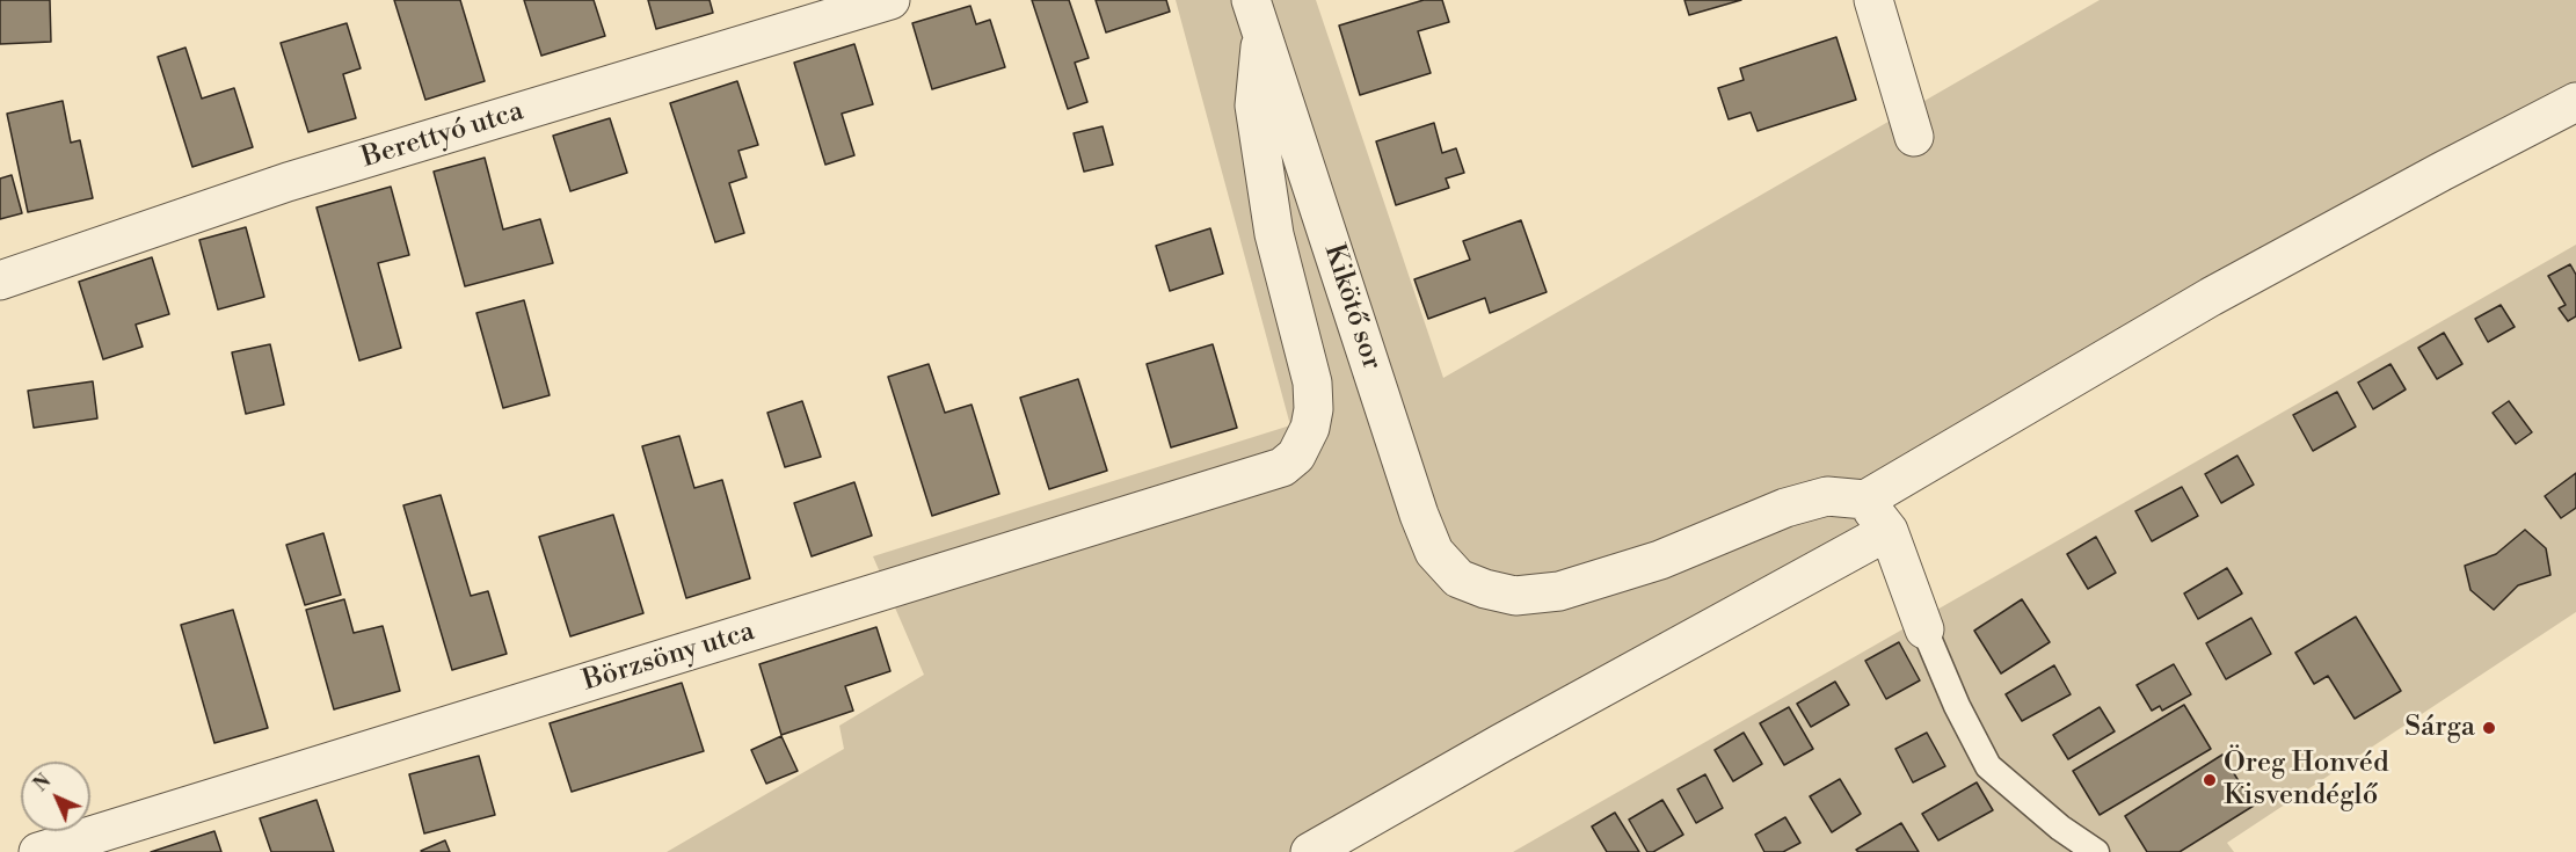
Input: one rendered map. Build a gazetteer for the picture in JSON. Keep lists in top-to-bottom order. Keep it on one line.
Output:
{"streets":{"street":["Berettyó utca","Kikötő sor","Börzsöny utca"]},"crossings":[["Kikötő sor","Börzsöny utca"]],"places":["Sárga","Öreg Honvéd Kisvendéglő"],"north":"top left"}
